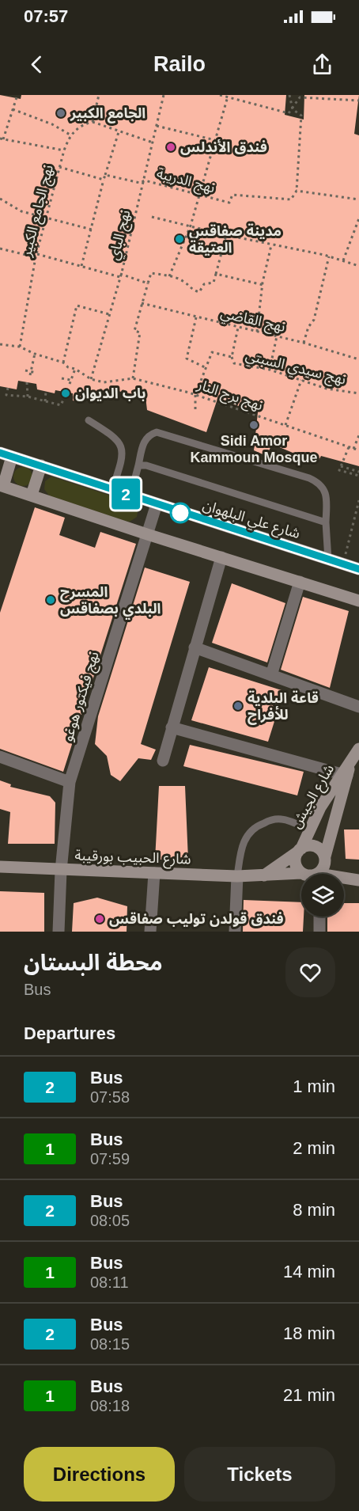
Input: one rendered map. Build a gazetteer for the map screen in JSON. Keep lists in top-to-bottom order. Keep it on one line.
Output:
{"streets":{"main road":["شارع علي البلهوان","شارع الجيش","شارع الحبيب بورقيبة"],"street":["نهج فيكتور هوغو"],"path":["نهج الدريبة","نهج الجامع الكبير","نهج الباي","نهج القاضي","نهج سيدي السبتي","نهج برج النار"]},"crossings":[["نهج الدريبة","نهج الباي"],["نهج الباي","نهج برج النار"],["شارع علي البلهوان","نهج فيكتور هوغو"],["نهج فيكتور هوغو","شارع الحبيب بورقيبة"]],"places":["الجامع الكبير","فندق الأندلس","مدينة صفاقس العتيقة","باب الديوان","Sidi Amor Kammoun Mosque","المسرح البلدي بصفاقس","قاعة البلدية للأفراح","فندق قولدن توليب صفاقس"],"lines":["bus line 2"],"page":{"status":"07:57","header":"Railo","on_map":"2","heading":[["محطة البستان","Bus"],"Departures"],"list":[{"mark":"2","name":"Bus","note":"07:58","value":"1 min"},{"mark":"1","name":"Bus","note":"07:59","value":"2 min"},{"mark":"2","name":"Bus","note":"08:05","value":"8 min"},{"mark":"1","name":"Bus","note":"08:11","value":"14 min"},{"mark":"2","name":"Bus","note":"08:15","value":"18 min"},{"mark":"1","name":"Bus","note":"08:18","value":"21 min"}],"buttons":["Directions","Tickets"]}}
